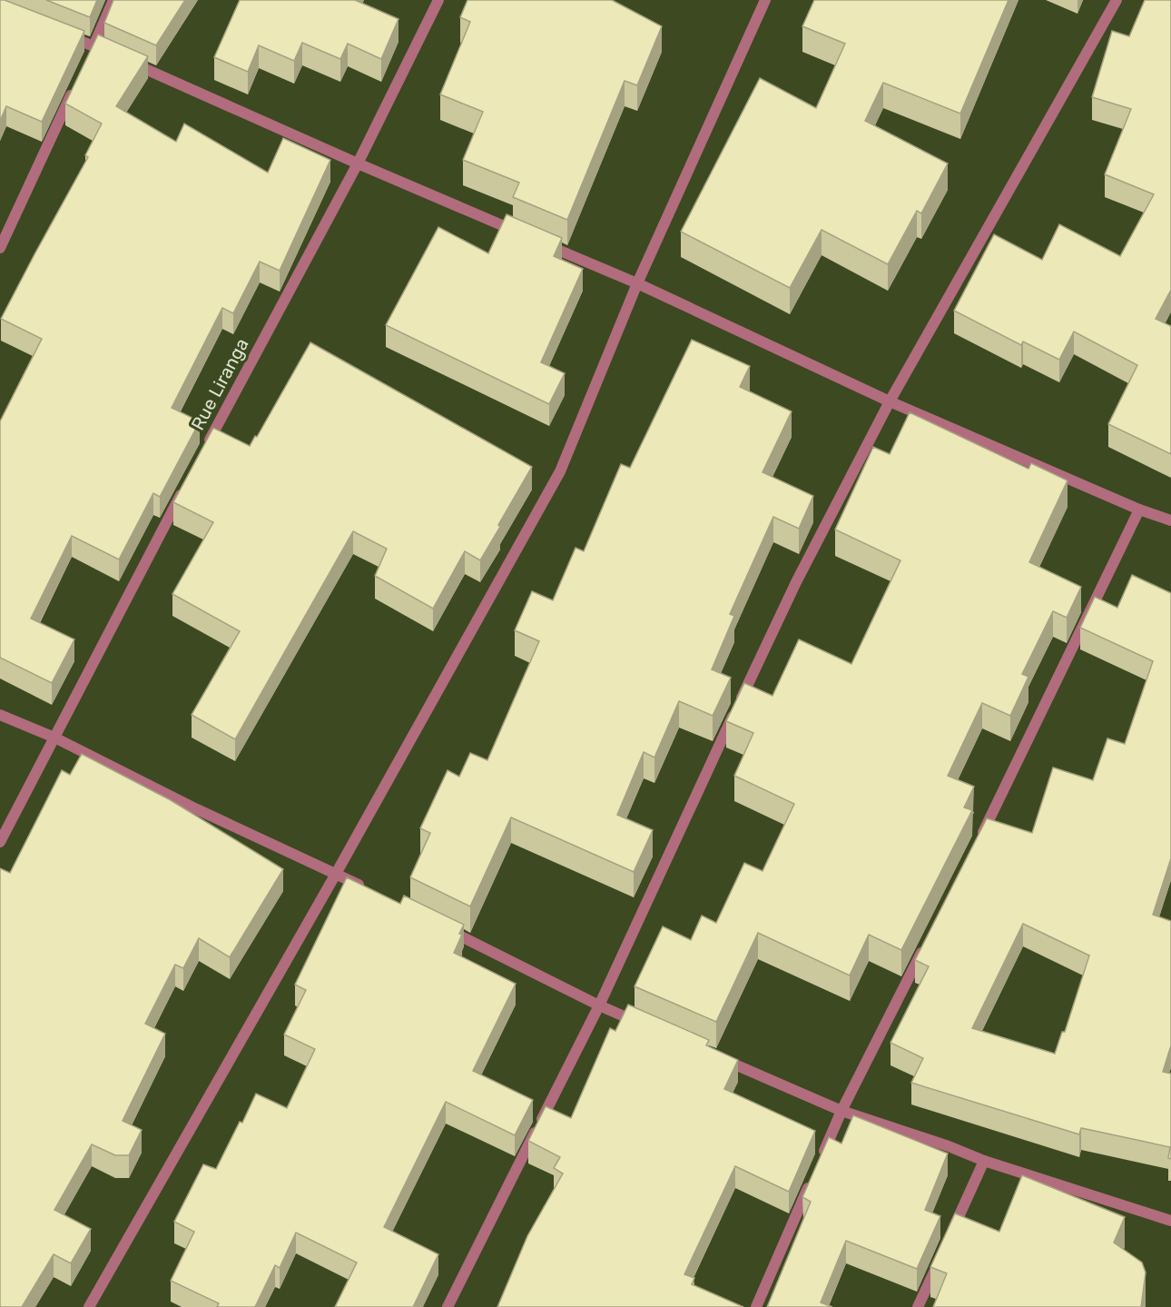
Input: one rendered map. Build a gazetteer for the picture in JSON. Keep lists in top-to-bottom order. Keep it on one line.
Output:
{"streets":{"street":["Rue Liranga"]}}
